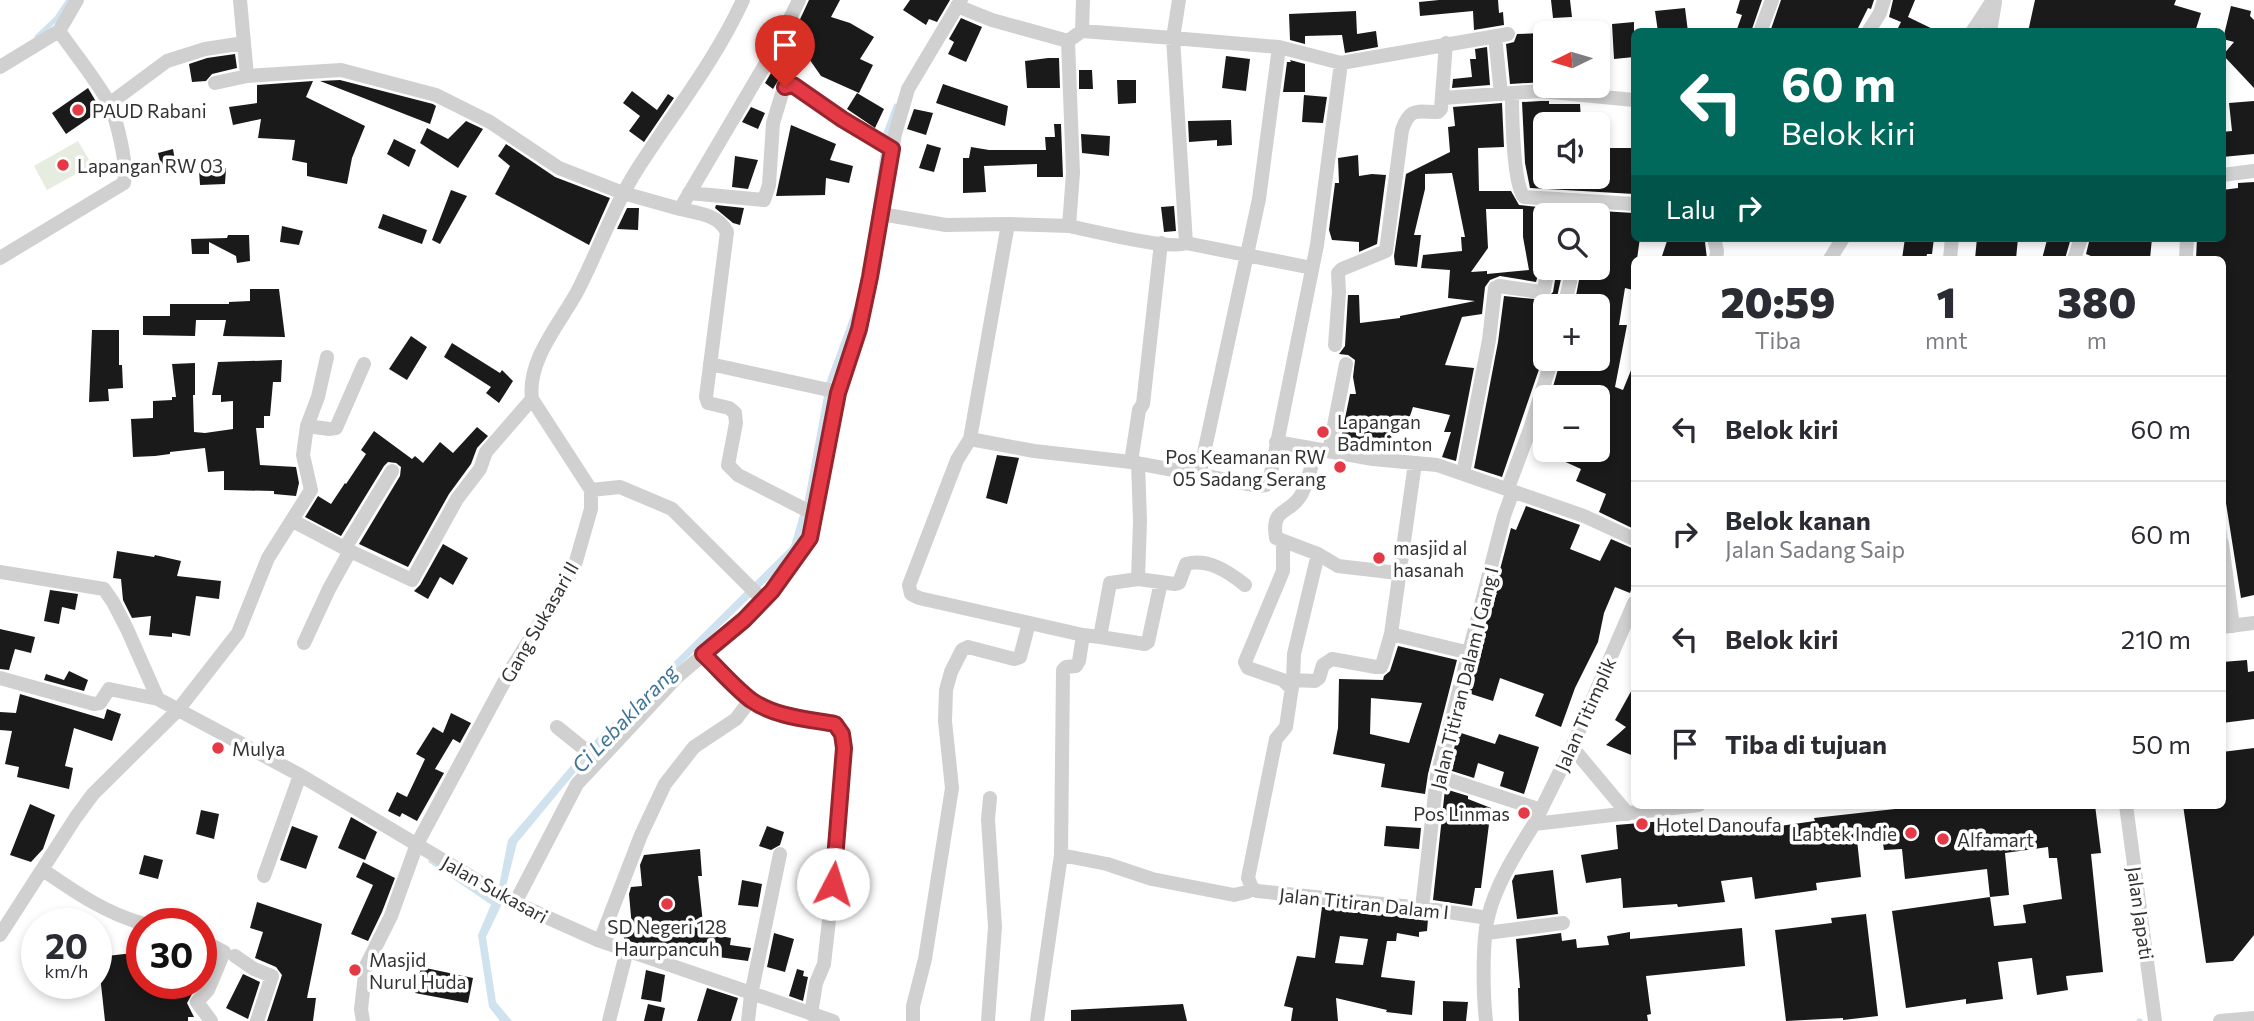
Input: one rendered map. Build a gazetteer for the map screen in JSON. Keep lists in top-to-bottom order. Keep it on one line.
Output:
{"streets":{"street":["Gang Sukasari Il","Jalan Titiran Dalam I Gang I","Jalan Titimplik","Jalan Sukasari","Jalan Titiran Dalam I","Jalan Japati"]},"crossings":[["Gang Sukasari Il","Jalan Sukasari"],["Jalan Titiran Dalam I Gang I","Jalan Titiran Dalam I"],["Jalan Titimplik","Jalan Titiran Dalam I"]],"water":["Ci Lebaklarang"],"places":["PAUD Rabani","Lapangan RW 03","Lapangan Badminton","Pos Keamanan RW 05 Sadang Serang","masjid al hasanah","Mulya","Pos Linmas","Hotel Danoufa","Labtek Indie","Alfamart","SD Negeri 128 Haurpancuh","Masjid Nurul Huda"],"north":"left","page":{"map_buttons":["+","−"],"turn":["60 m","Belok kiri"],"then":"Lalu","eta":["20:59","Tiba","1","mnt","380","m"],"list":[{"name":"Belok kiri","value":"60 m"},{"name":"Belok kanan","note":"Jalan Sadang Saip","value":"60 m"},{"name":"Belok kiri","value":"210 m"},{"name":"Tiba di tujuan","value":"50 m"}],"speed":"20 km/h","limit":"30"}}
